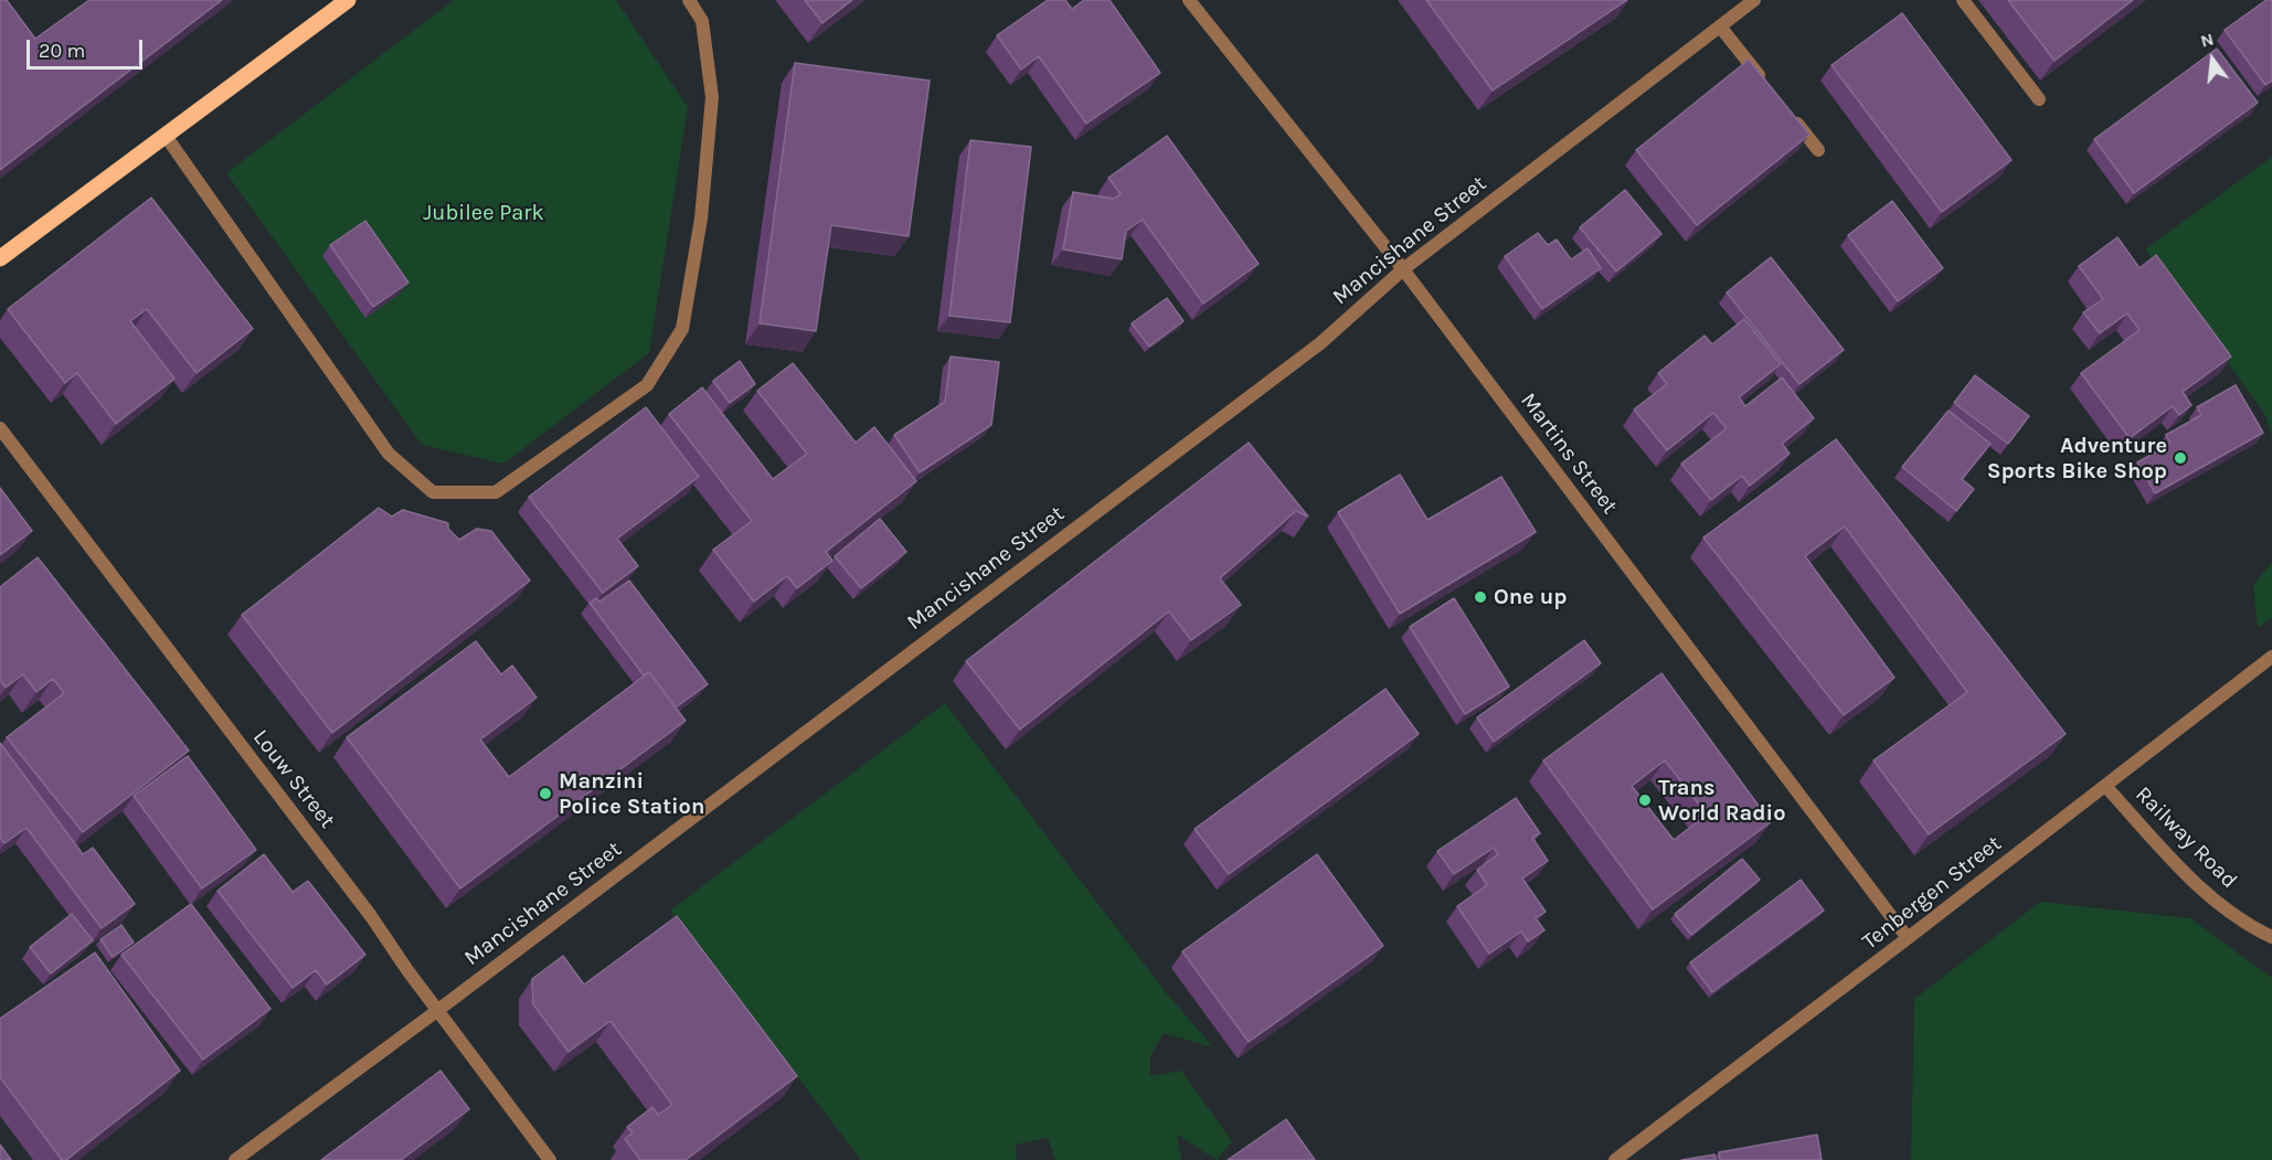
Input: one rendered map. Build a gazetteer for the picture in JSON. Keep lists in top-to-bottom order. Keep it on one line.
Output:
{"streets":{"street":["Mancishane Street","Martins Street","Louw Street","Railway Road","Tenbergen Street"]},"crossings":[["Mancishane Street","Martins Street"],["Mancishane Street","Louw Street"],["Martins Street","Tenbergen Street"],["Railway Road","Tenbergen Street"]],"parks":["Jubilee Park"],"places":["Adventure Sports Bike Shop","One up","Manzini Police Station","Trans World Radio"],"scale_bar":"20 m","north":"top"}
